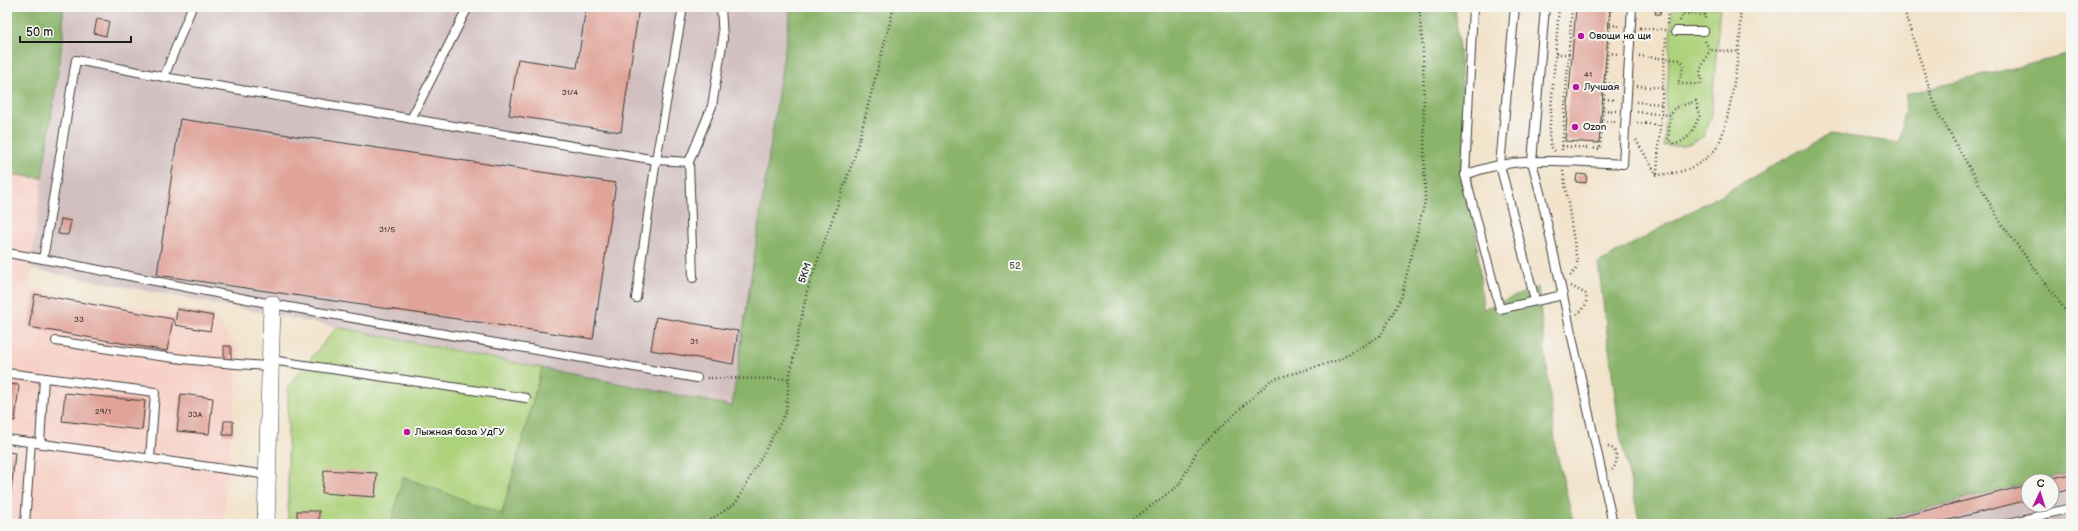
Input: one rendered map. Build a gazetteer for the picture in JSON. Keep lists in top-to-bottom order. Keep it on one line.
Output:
{"streets":{"path":["5KM"]},"parks":["52"],"places":["Овощи на щи","Лучшая","Ozon","Лыжная база УдГУ"],"house_numbers":["41","31/4","31/5","33","31","29/1","33А"],"scale_bar":"50 m","north":"top"}
